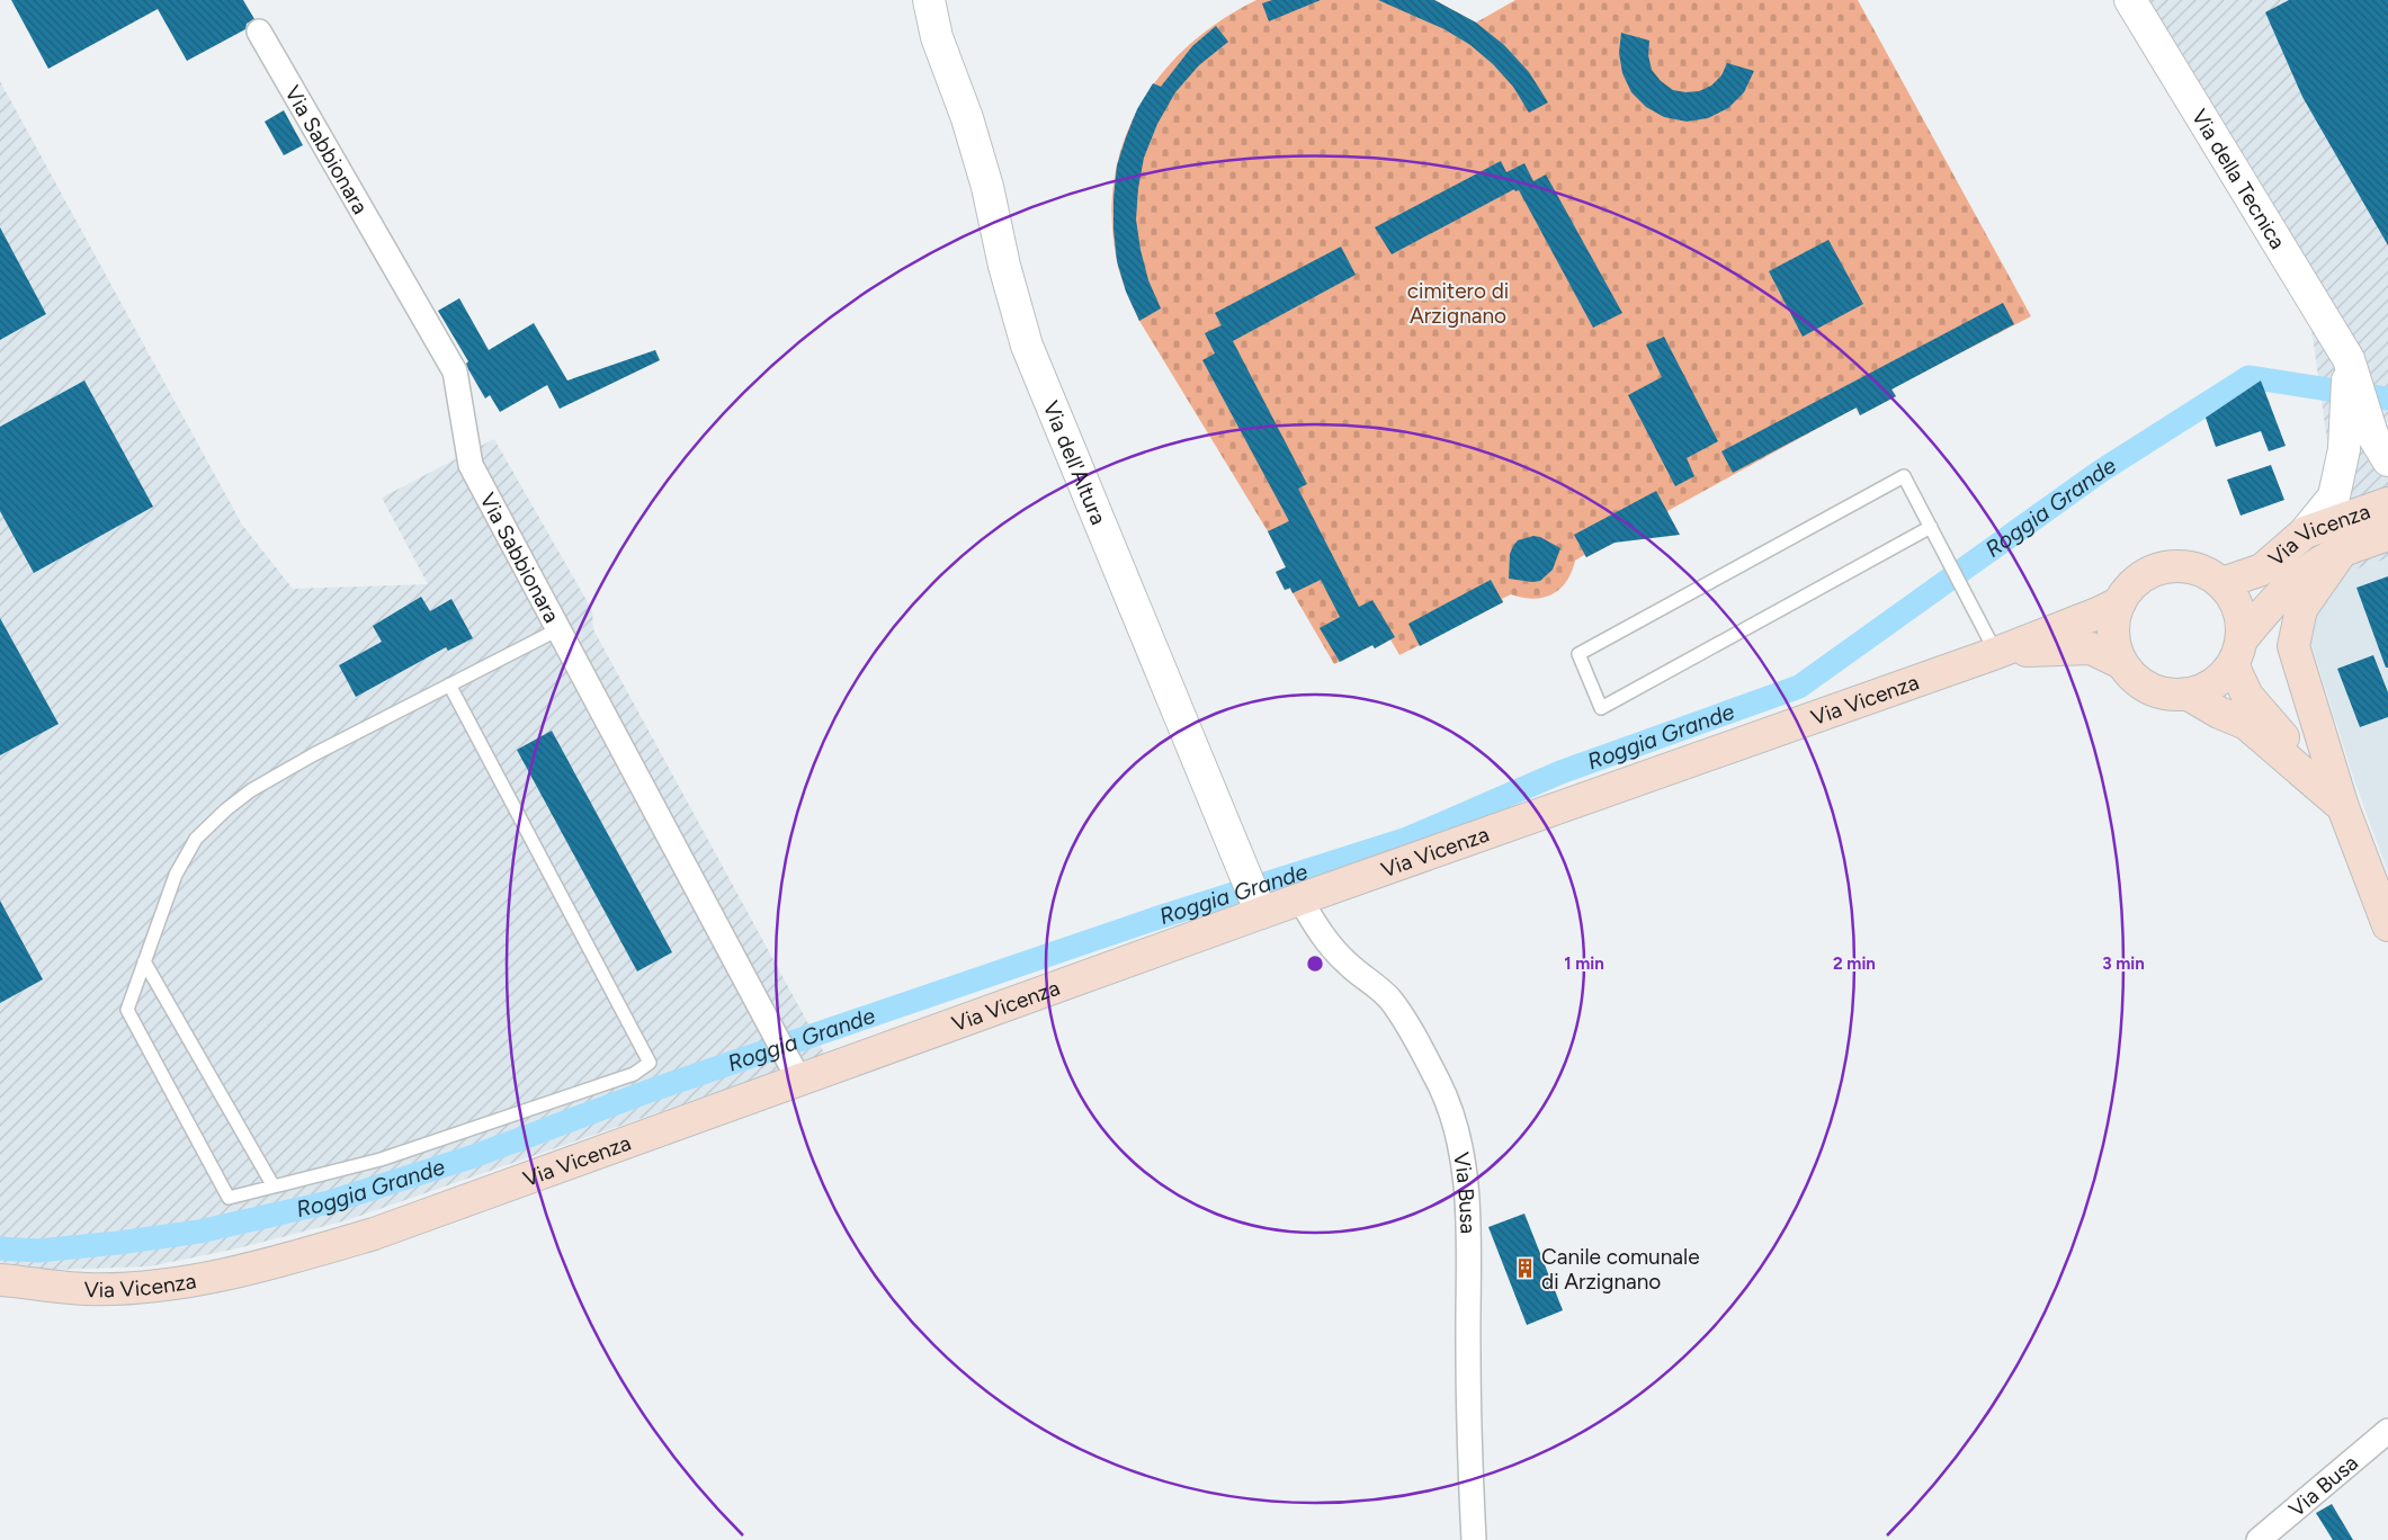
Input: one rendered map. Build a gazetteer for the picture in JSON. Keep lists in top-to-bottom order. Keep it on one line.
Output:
{"streets":{"main road":["Via Vicenza"],"street":["Via Sabbionara","Via della Tecnica","Via dell'Altura","Via Busa"]},"crossings":[["Via Sabbionara","Via Vicenza"],["Via dell'Altura","Via Vicenza"],["Via Vicenza","Via Busa"]],"water":["Roggia Grande"],"parks":["cimitero di Arzignano"],"places":{"building":["Canile comunale di Arzignano"]},"rings":["1 min","2 min","3 min"]}
